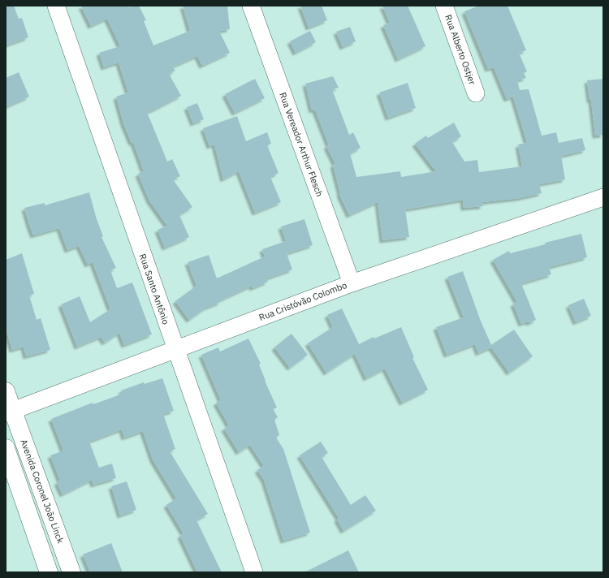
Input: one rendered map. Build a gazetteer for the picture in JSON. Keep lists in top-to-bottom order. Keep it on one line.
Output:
{"streets":{"main road":["Avenida Coronel João Linck"],"street":["Rua Alberto Ostjer","Rua Vereador Arthur Flesch","Rua Santo Antônio","Rua Cristóvão Colombo"]},"crossings":[["Rua Vereador Arthur Flesch","Rua Cristóvão Colombo"],["Rua Santo Antônio","Rua Cristóvão Colombo"],["Rua Cristóvão Colombo","Avenida Coronel João Linck"]]}
